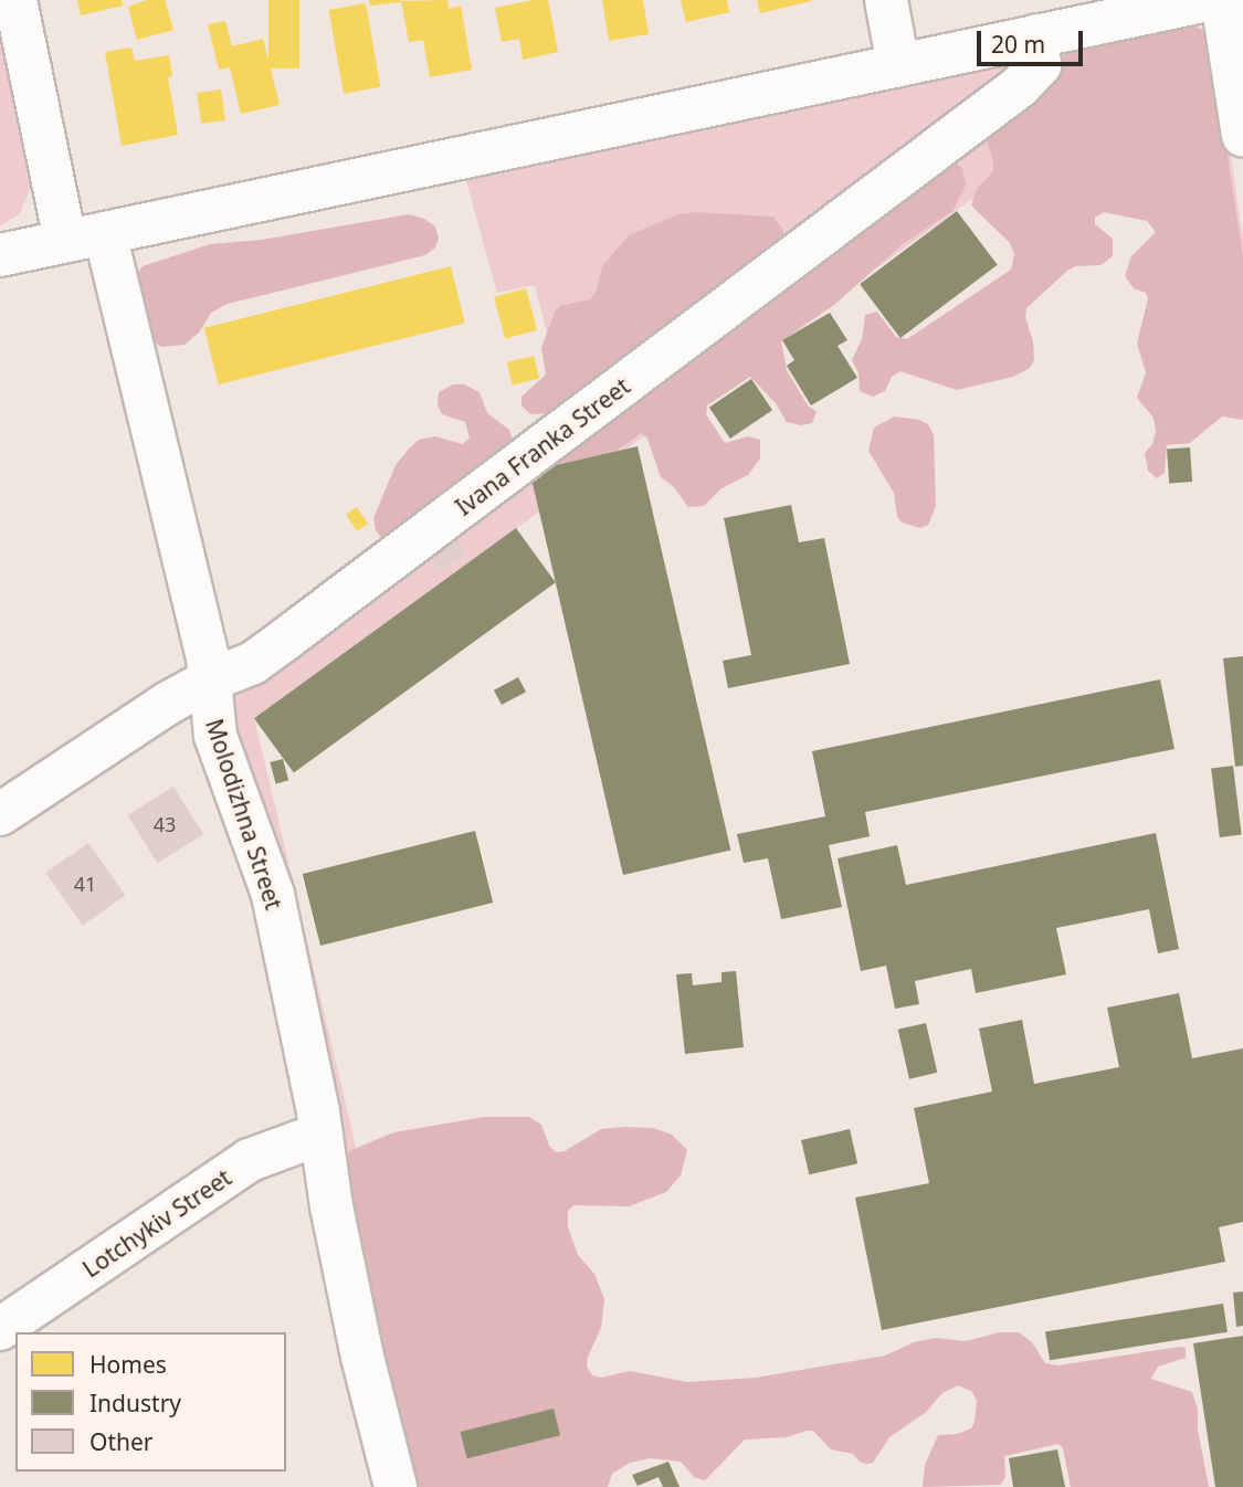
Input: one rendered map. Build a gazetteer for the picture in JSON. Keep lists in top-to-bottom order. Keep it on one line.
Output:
{"streets":{"street":["Ivana Franka Street","Molodizhna Street","Lotchykiv Street"]},"crossings":[["Ivana Franka Street","Molodizhna Street"],["Molodizhna Street","Lotchykiv Street"]],"house_numbers":["43","41"],"legend":["Homes","Industry","Other"],"scale_bar":"20 m"}
